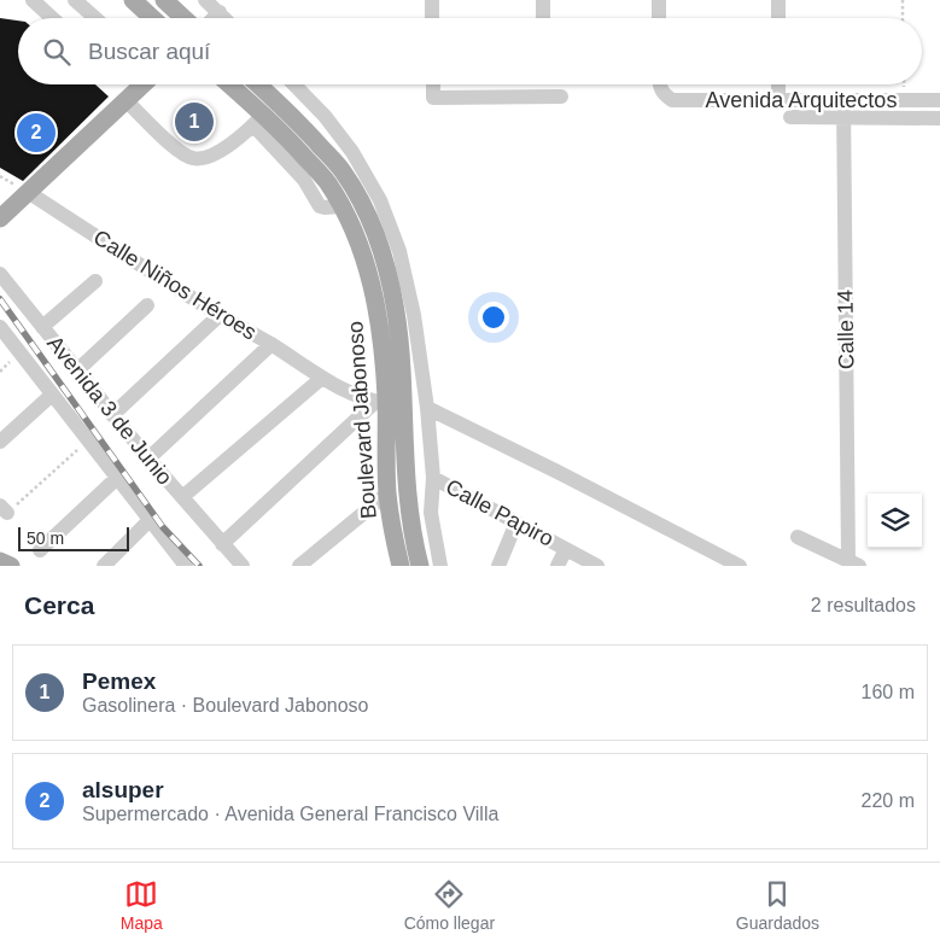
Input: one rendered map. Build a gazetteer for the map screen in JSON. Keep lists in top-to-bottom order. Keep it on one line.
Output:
{"streets":{"main road":["Boulevard Jabonoso"],"street":["Avenida Arquitectos","Calle Niños Héroes","Calle 14","Avenida 3 de Junio","Calle Papiro"]},"crossings":[["Avenida Arquitectos","Calle 14"],["Calle Niños Héroes","Boulevard Jabonoso"]],"scale_bar":"50 m","page":{"search":"Buscar aquí","pins":["1","2"],"scale":"50 m","heading":["Cerca","2 resultados"],"list":[{"mark":"1","name":"Pemex","note":"Gasolinera · Boulevard Jabonoso","value":"160 m"},{"mark":"2","name":"alsuper","note":"Supermercado · Avenida General Francisco Villa","value":"220 m"}],"nav":["Mapa","Cómo llegar","Guardados"]}}
